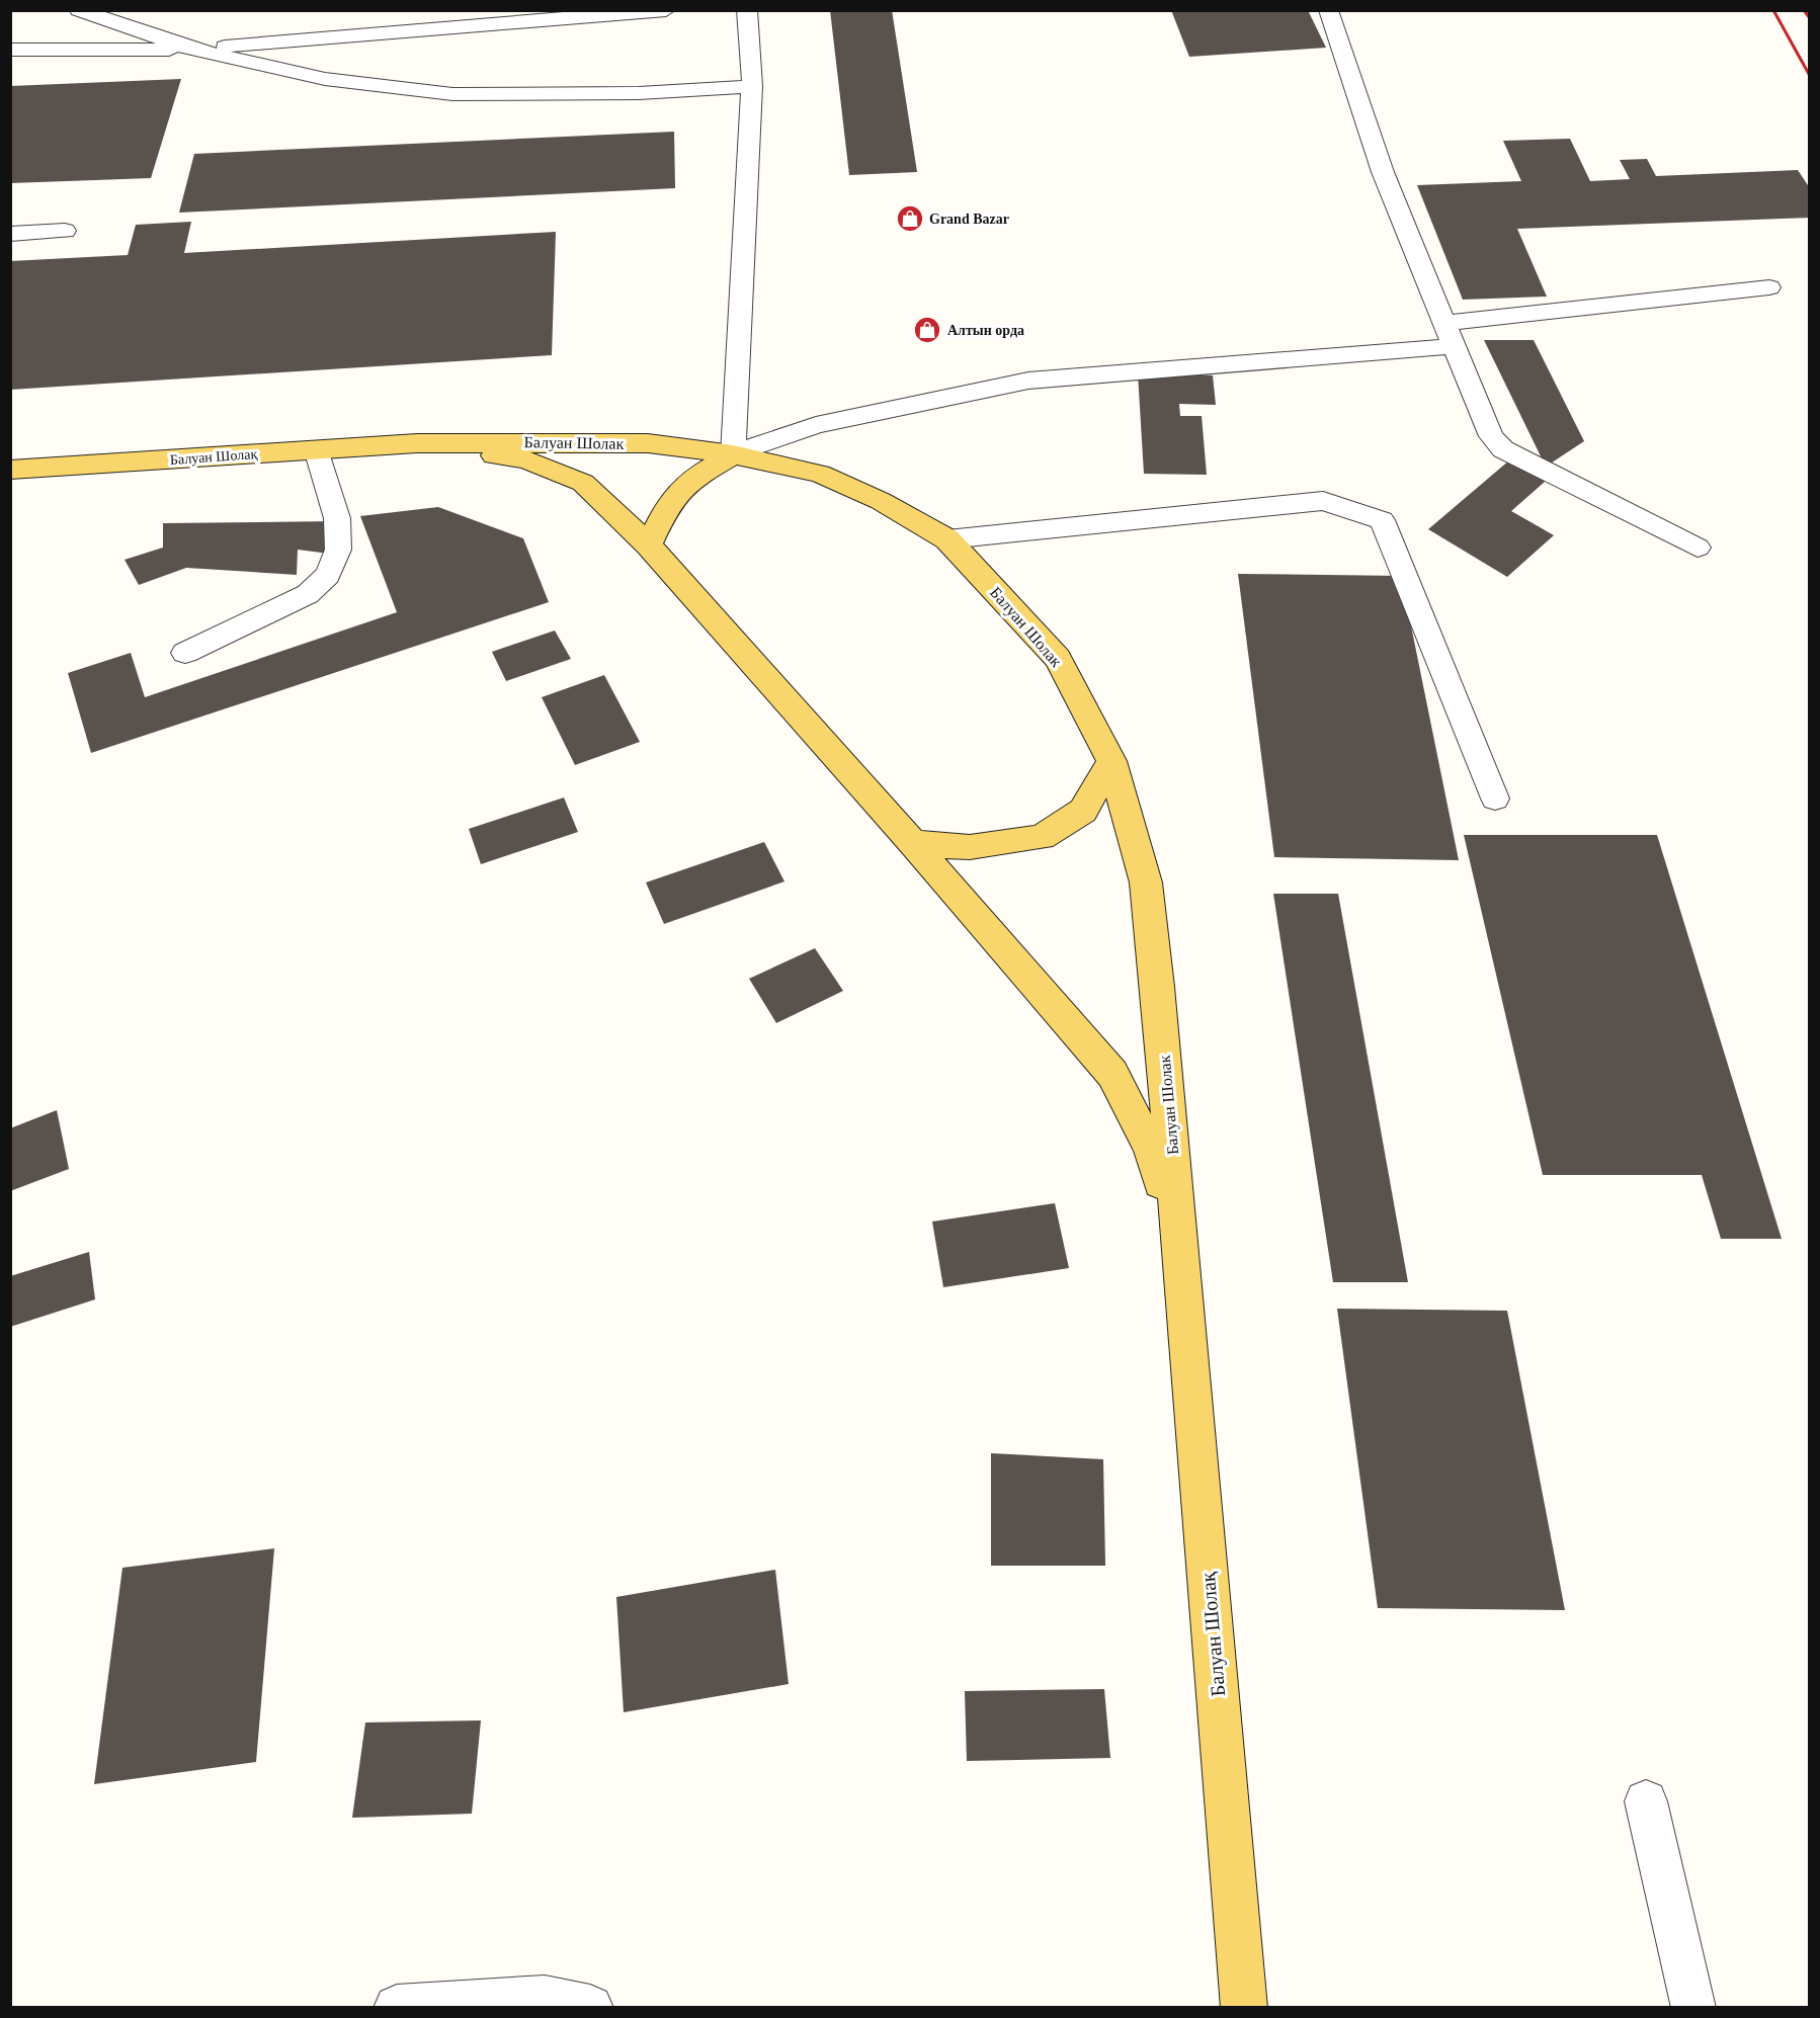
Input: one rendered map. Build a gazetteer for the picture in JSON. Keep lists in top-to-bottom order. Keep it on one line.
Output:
{"streets":{"main road":["Балуан Шолак","Балуан Шолақ"]},"crossings":[["Балуан Шолак","Балуан Шолақ"]],"places":{"shop":["Grand Bazar","Алтын орда"]}}
